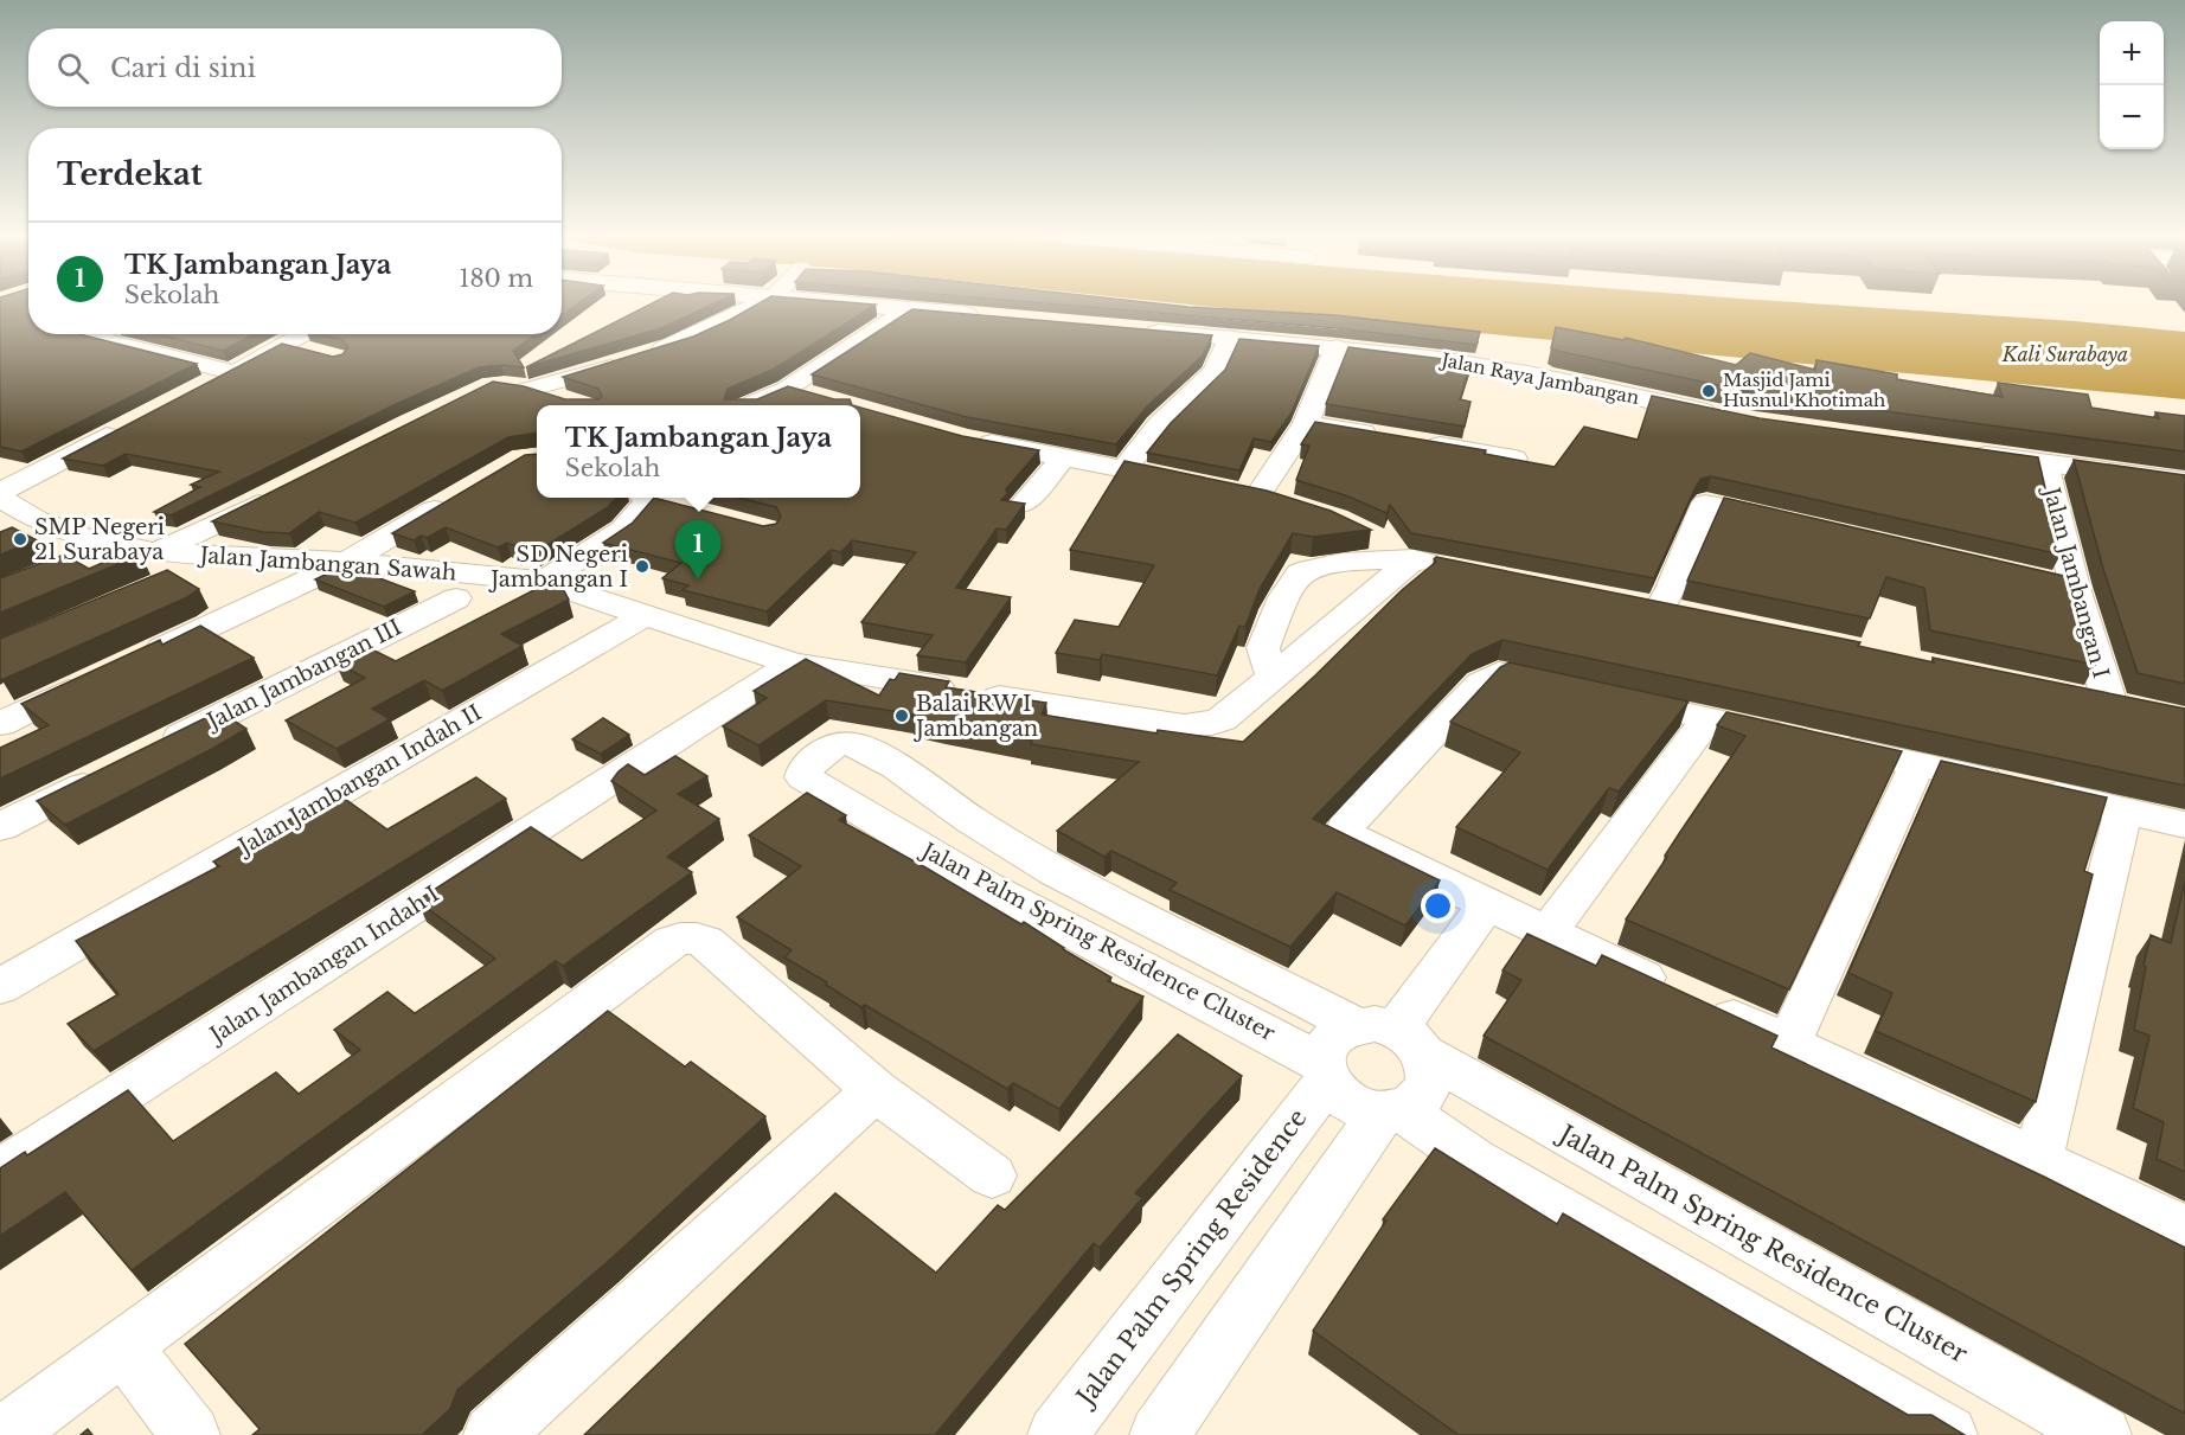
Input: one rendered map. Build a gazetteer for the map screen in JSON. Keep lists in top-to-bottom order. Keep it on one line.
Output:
{"streets":{"main road":["Jalan Raya Jambangan"],"street":["Jalan Jambangan Sawah","Jalan Jambangan I","Jalan Jambangan III","Jalan Jambangan Indah II","Jalan Palm Spring Residence Cluster","Jalan Jambangan Indah I","Jalan Palm Spring Residence"]},"crossings":[["Jalan Jambangan Sawah","Jalan Jambangan Indah II"],["Jalan Jambangan Sawah","Jalan Jambangan Indah I"],["Jalan Palm Spring Residence Cluster","Jalan Palm Spring Residence"]],"water":["Kali Surabaya"],"places":["Masjid Jami Husnul Khotimah","SMP Negeri 21 Surabaya","SD Negeri Jambangan I","Balai RW I Jambangan"],"page":{"map_buttons":["+","−"],"search":"Cari di sini","heading":"Terdekat","list":[{"mark":"1","name":"TK Jambangan Jaya","note":"Sekolah","value":"180 m"}],"popup":["TK Jambangan Jaya","Sekolah"],"pins":"1"}}
